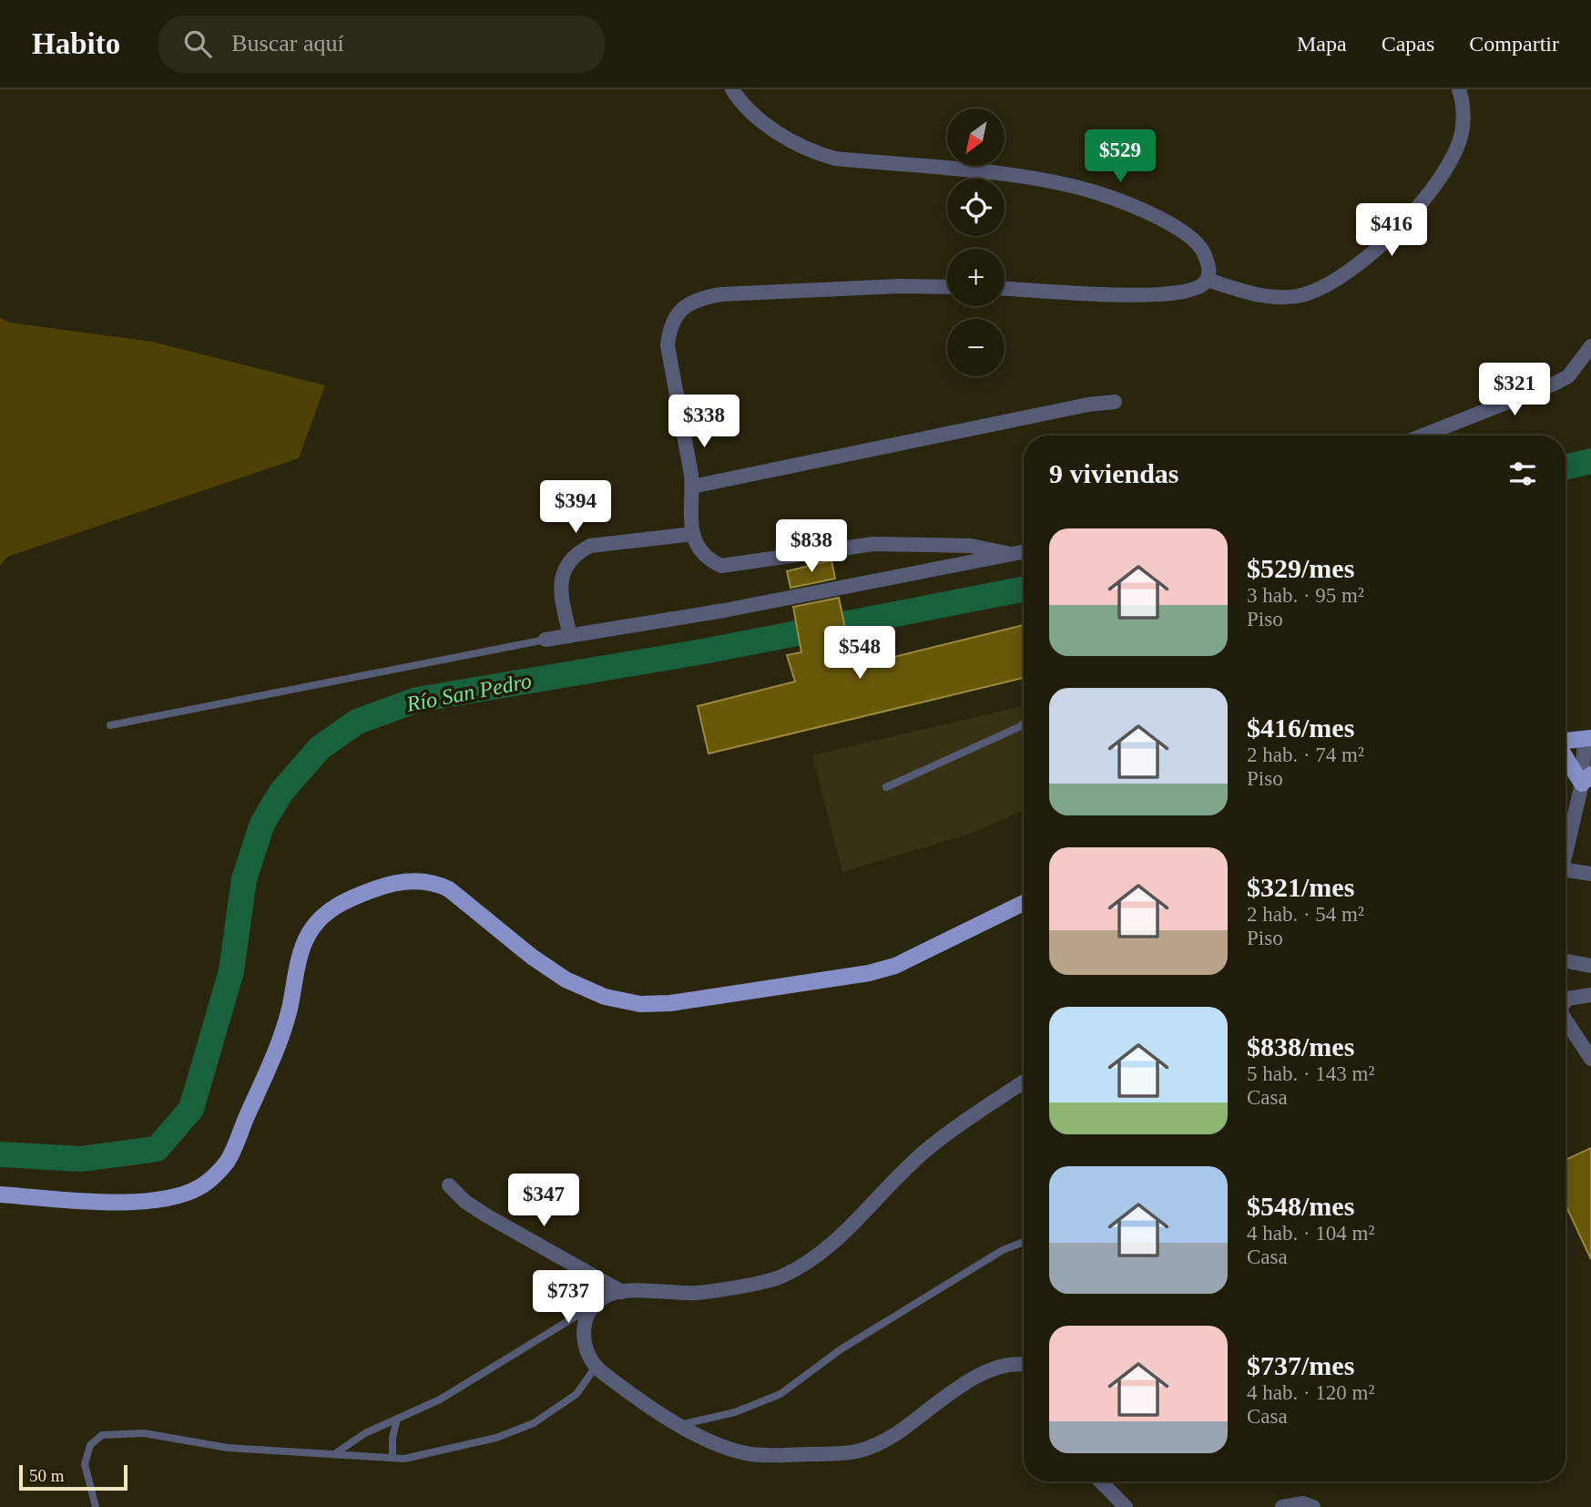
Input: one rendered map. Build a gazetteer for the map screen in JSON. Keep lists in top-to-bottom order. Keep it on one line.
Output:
{"water":["Río San Pedro"],"scale_bar":"50 m","north":"bottom left","page":{"header":"Habito","search":"Buscar aquí","nav":["Mapa","Capas","Compartir"],"map_buttons":["+","−"],"price":["$529","$416","$321","$338","$394","$838","$548","$347","$737"],"heading":"9 viviendas","list":[{"name":"$529/mes","note":"3 hab. · 95 m² · Piso"},{"name":"$416/mes","note":"2 hab. · 74 m² · Piso"},{"name":"$321/mes","note":"2 hab. · 54 m² · Piso"},{"name":"$838/mes","note":"5 hab. · 143 m² · Casa"},{"name":"$548/mes","note":"4 hab. · 104 m² · Casa"},{"name":"$737/mes","note":"4 hab. · 120 m² · Casa"}],"scale":"50 m"}}
